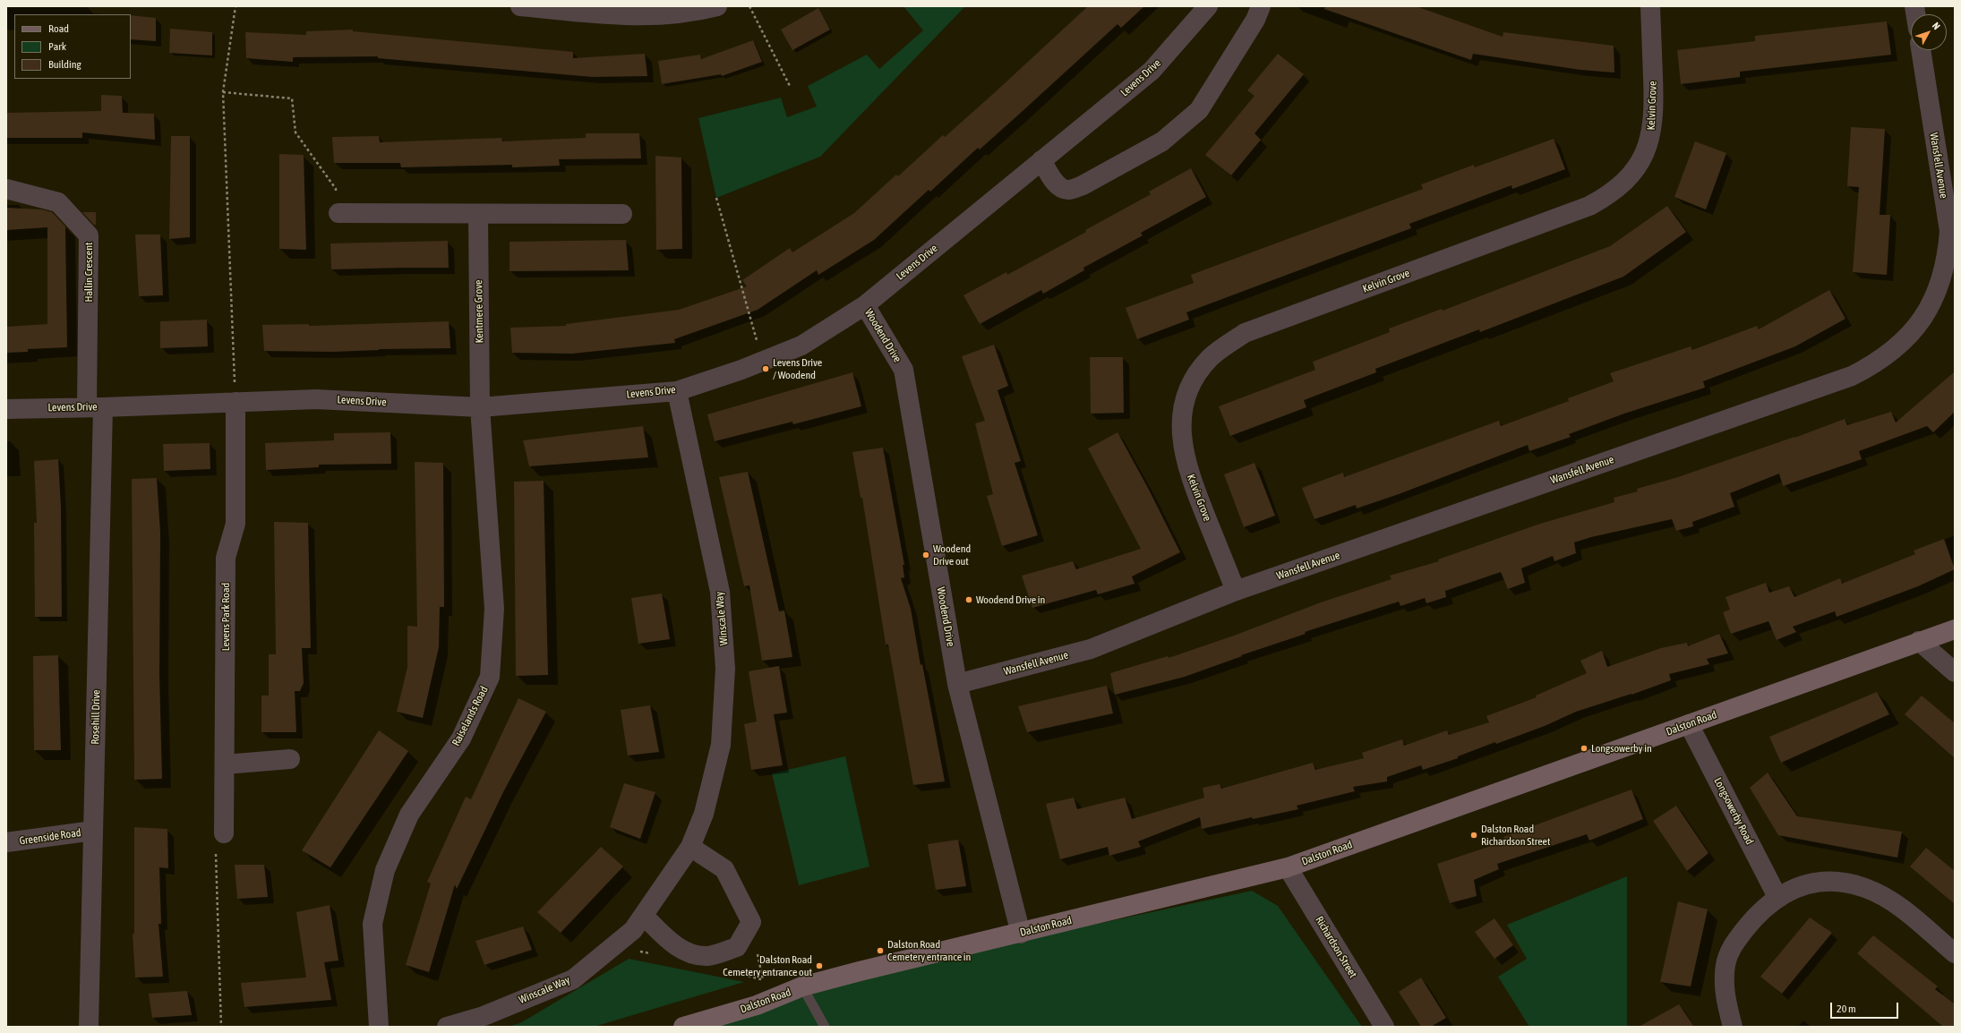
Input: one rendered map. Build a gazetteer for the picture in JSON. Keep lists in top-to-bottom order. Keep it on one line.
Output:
{"streets":{"main road":["Dalston Road"],"street":["Levens Drive","Kelvin Grove","Wansfell Avenue","Hallin Crescent","Kentmere Grove","Woodend Drive","Levens Park Road","Winscale Way","Raiselands Road","Rosehill Drive","Longsowerby Road","Greenside Road","Richardson Street"]},"crossings":[["Levens Drive","Hallin Crescent"],["Levens Drive","Kentmere Grove"],["Levens Drive","Woodend Drive"],["Levens Drive","Levens Park Road"],["Levens Drive","Winscale Way"],["Levens Drive","Raiselands Road"],["Levens Drive","Rosehill Drive"],["Kelvin Grove","Wansfell Avenue"],["Wansfell Avenue","Woodend Drive"],["Hallin Crescent","Rosehill Drive"],["Kentmere Grove","Raiselands Road"],["Woodend Drive","Dalston Road"],["Rosehill Drive","Greenside Road"],["Dalston Road","Longsowerby Road"],["Dalston Road","Richardson Street"]],"places":["Levens Drive / Woodend","Woodend Drive out","Woodend Drive in","Longsowerby in","Dalston Road Richardson Street","Dalston Road Cemetery entrance in","Dalston Road Cemetery entrance out"],"legend":["Road","Park","Building"],"scale_bar":"20 m","north":"top right"}
